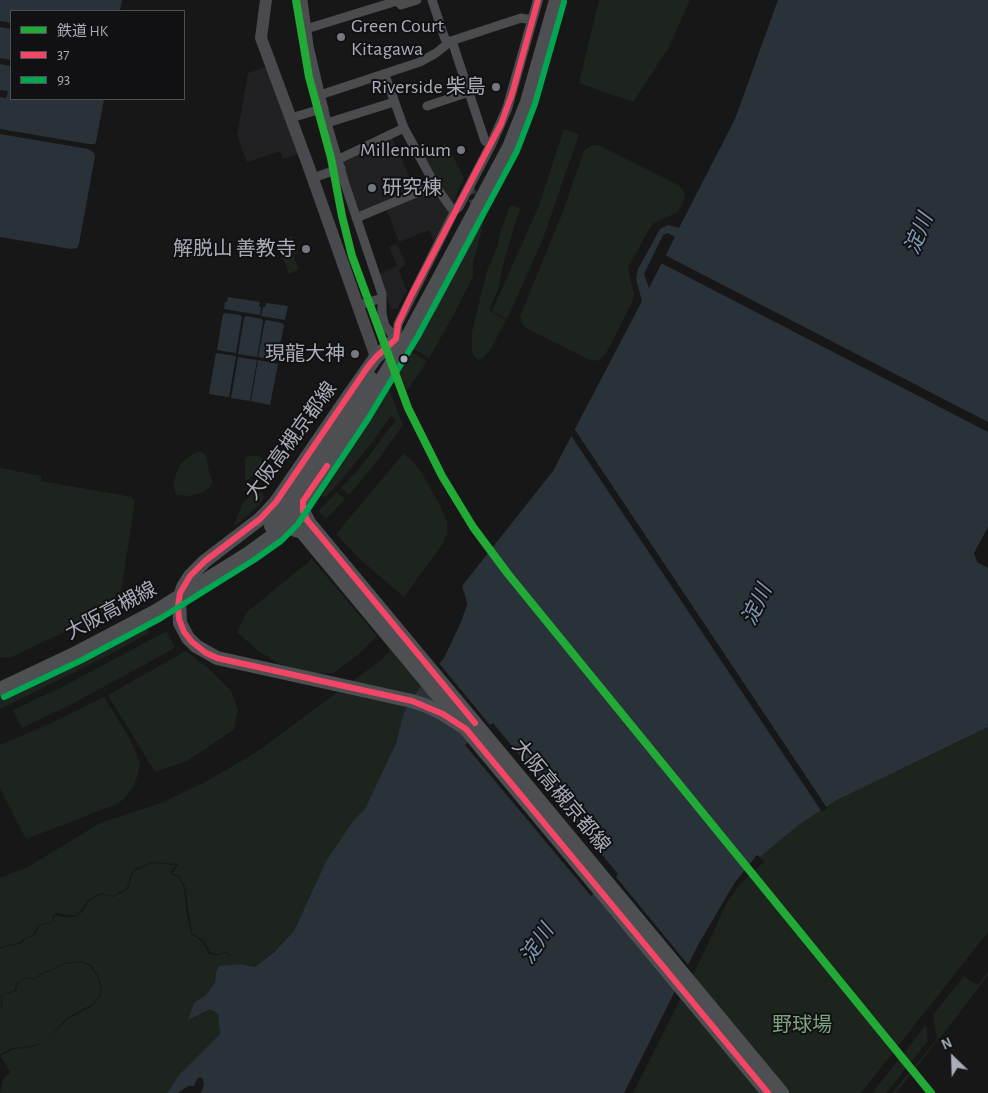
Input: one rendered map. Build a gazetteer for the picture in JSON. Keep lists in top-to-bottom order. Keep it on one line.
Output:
{"streets":{"main road":["大阪高槻京都線","大阪高槻線"]},"crossings":[["大阪高槻京都線","大阪高槻線"]],"water":["淀川"],"parks":["野球場"],"places":["Green Court Kitagawa","Riverside 柴島","Millennium","研究棟","解脱山 善教寺","現龍大神"],"lines":["rail line HK","transit line 37","transit line 93"],"legend":["鉄道 HK","37","93"],"north":"top left"}
